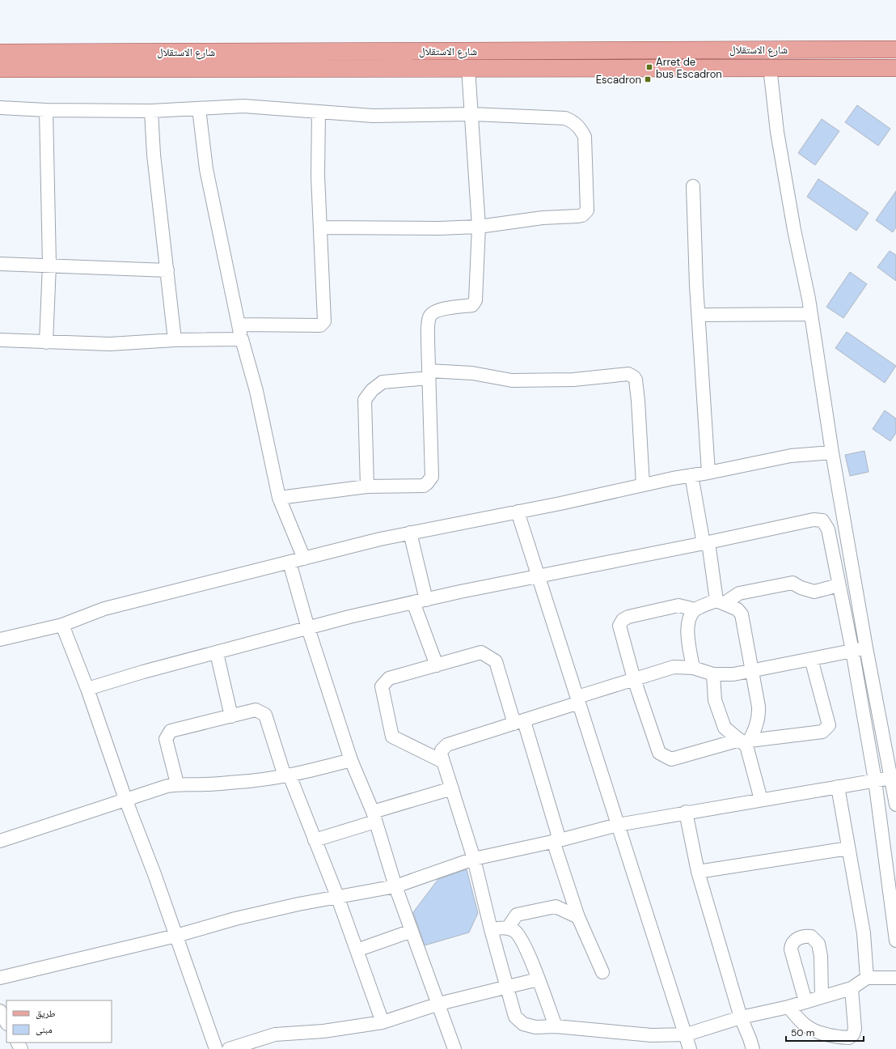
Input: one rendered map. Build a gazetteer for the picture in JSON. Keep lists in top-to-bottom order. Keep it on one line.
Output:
{"streets":{"main road":["شارع الاستقلال"]},"places":{"transit":["Arret de bus Escadron","Escadron"]},"legend":["طريق","مبنى"],"scale_bar":"50 m"}
